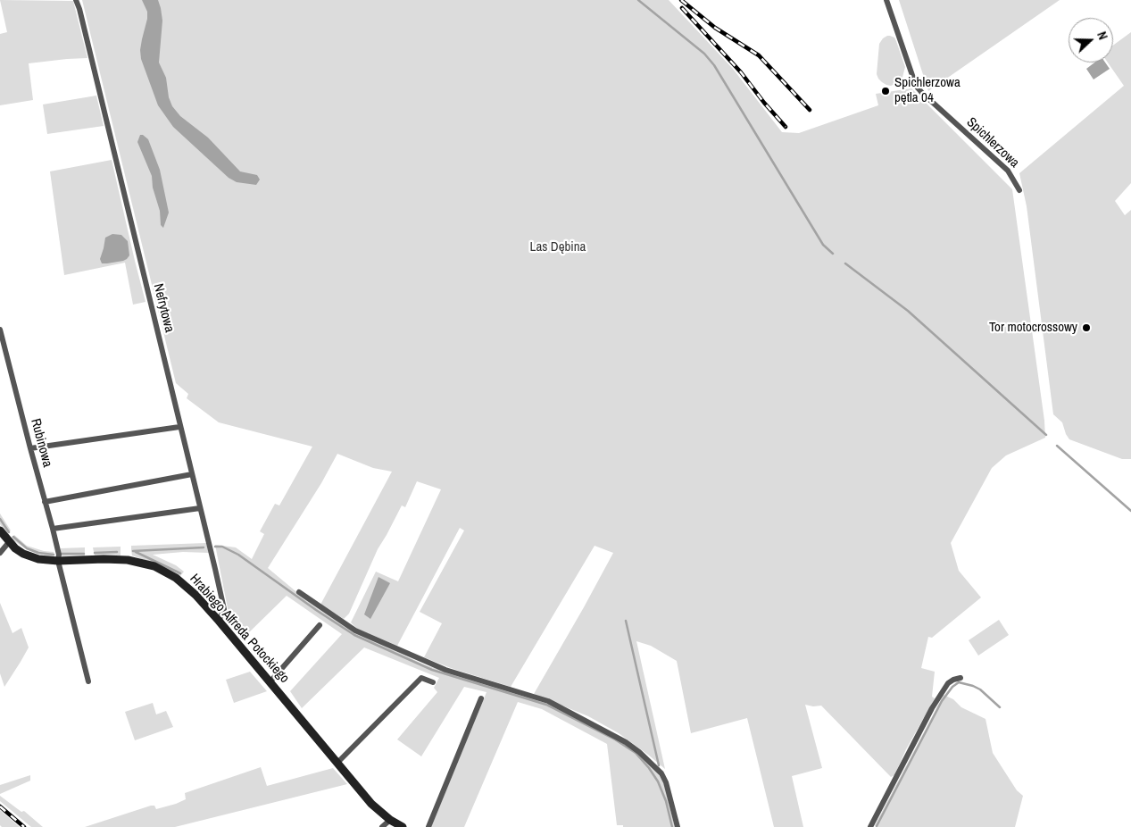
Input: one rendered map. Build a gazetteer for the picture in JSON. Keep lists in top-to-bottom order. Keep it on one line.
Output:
{"streets":{"street":["Spichlerzowa","Nefrytowa","Rubinowa","Hrabiego Alfreda Potockiego"]},"crossings":[["Nefrytowa","Hrabiego Alfreda Potockiego"],["Rubinowa","Hrabiego Alfreda Potockiego"]],"parks":["Las Dębina"],"places":["Spichlerzowa pętla 04","Tor motocrossowy"],"north":"right"}
